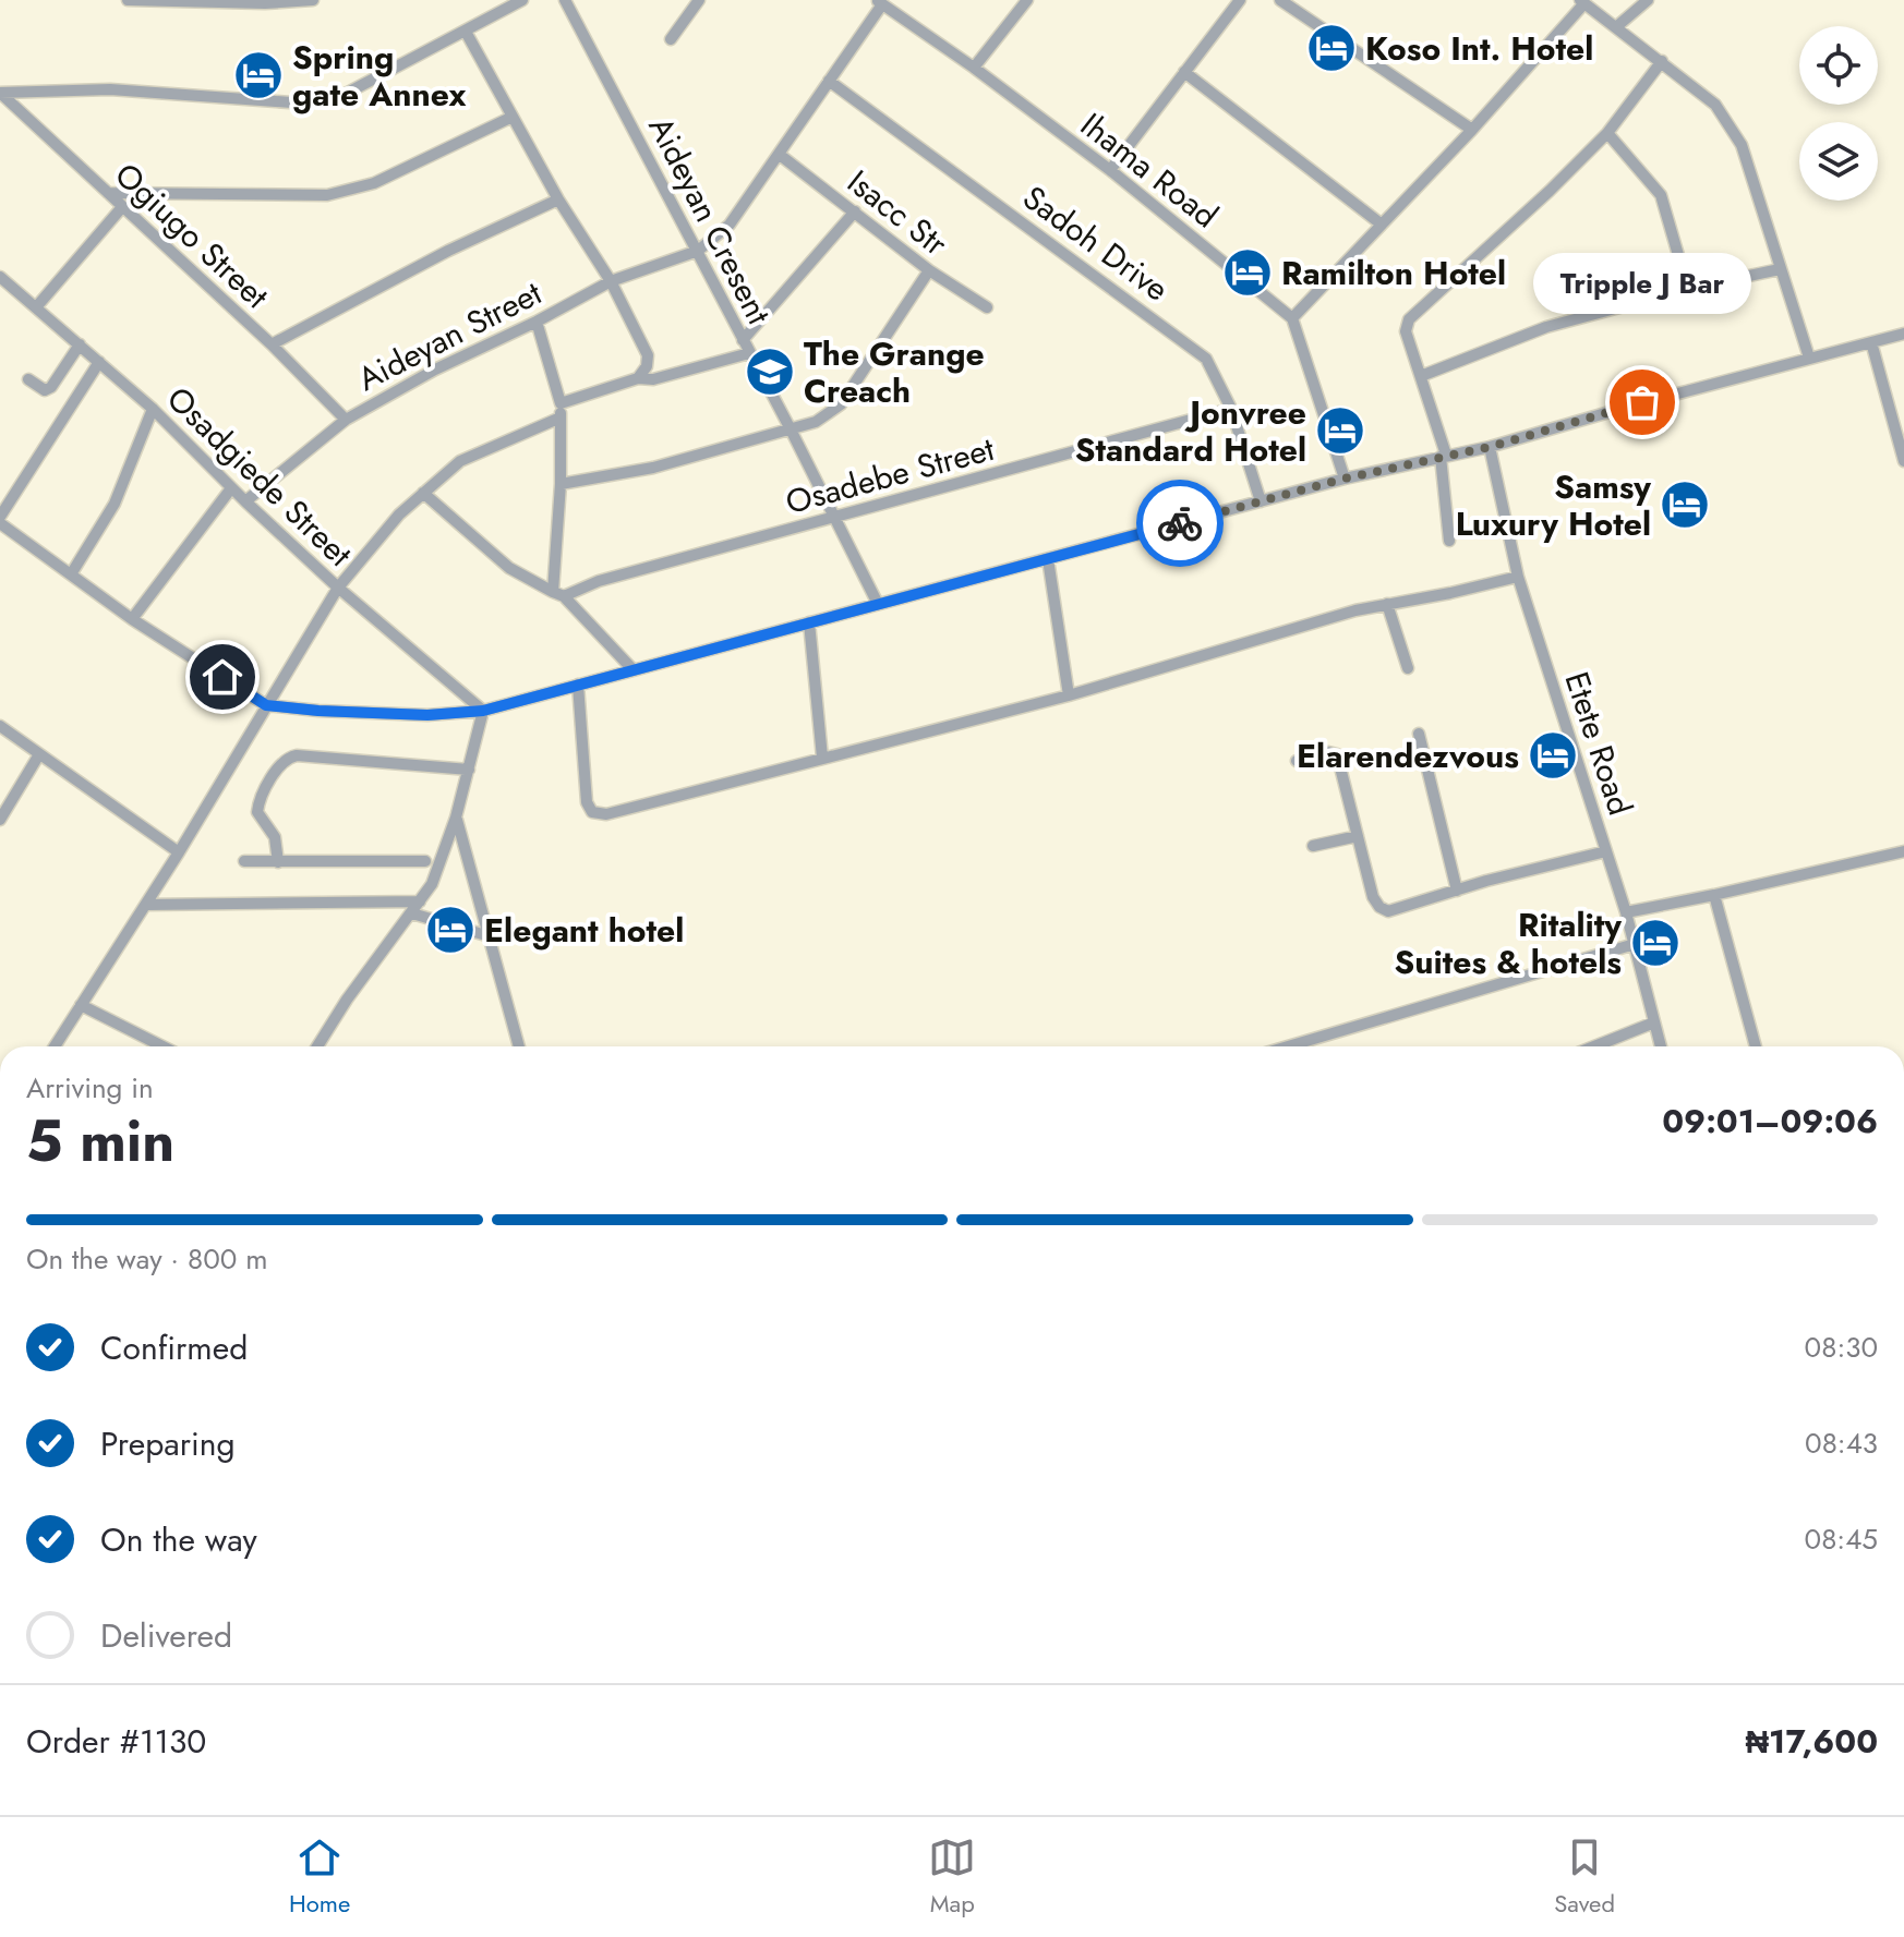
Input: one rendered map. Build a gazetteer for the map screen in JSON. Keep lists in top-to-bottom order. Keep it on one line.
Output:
{"streets":{"street":["Ihama Road","Isacc Str","Aideyan Cresent","Ogiugo Street","Sadoh Drive","Aideyan Street","Osadebe Street","Osadgiede Street","Etete Road"]},"crossings":[["Aideyan Cresent","Aideyan Street"],["Aideyan Cresent","Osadebe Street"],["Ogiugo Street","Aideyan Street"],["Sadoh Drive","Osadebe Street"],["Aideyan Street","Osadgiede Street"]],"places":{"hotel":["Koso Int. Hotel","Spring gate Annex","Ramilton Hotel","Jonvree Standard Hotel","Samsy Luxury Hotel","Elarendezvous","Elegant hotel","Ritality Suites & hotels"],"school or university":["The Grange Creach"],"other":["Tripple J Bar"]},"page":{"bubble":"Tripple J Bar","heading":["5 min","Arriving in","09:01–09:06"],"panel":["Order #1130","₦17,600"],"bar":"On the way · 800 m","list":[["Confirmed","08:30"],["Preparing","08:43"],["On the way","08:45"],"Delivered"],"tabs":["Home","Map","Saved"]}}
